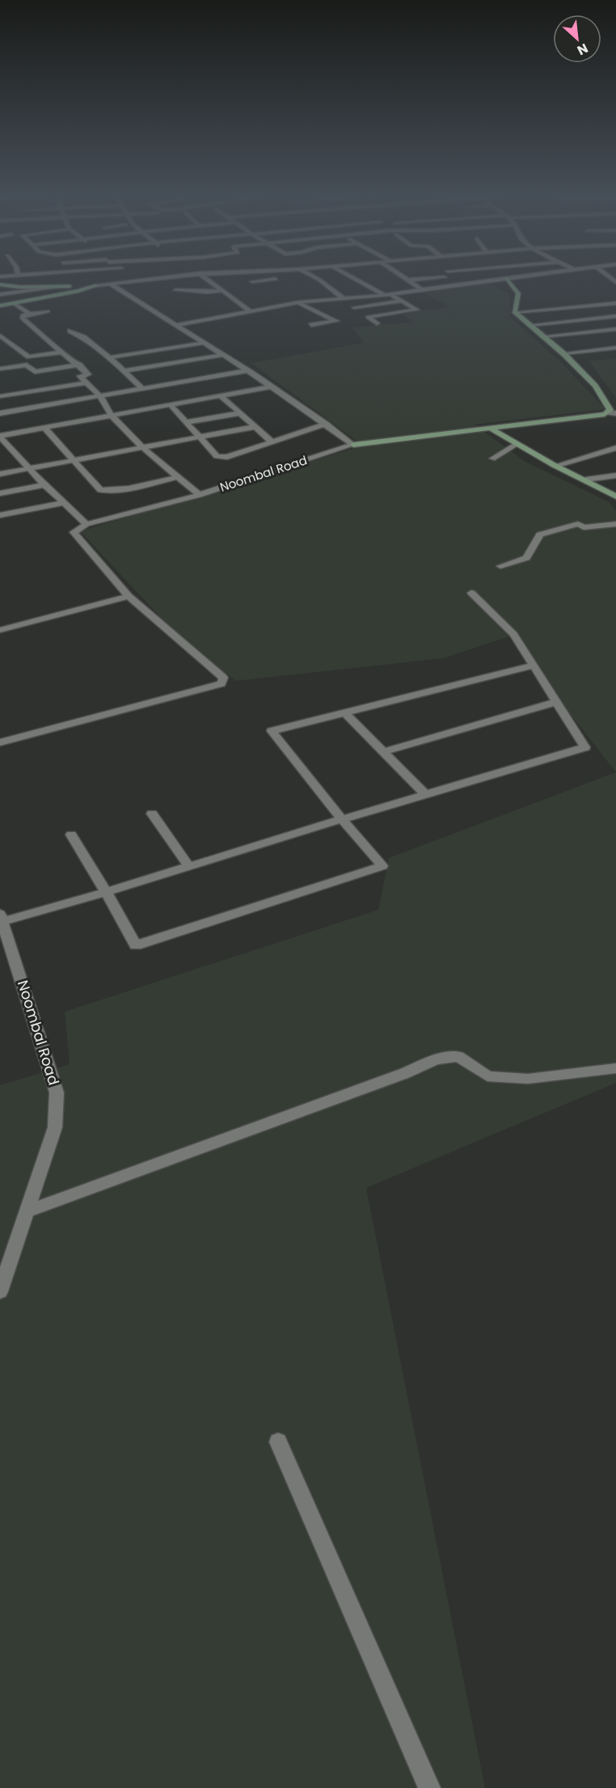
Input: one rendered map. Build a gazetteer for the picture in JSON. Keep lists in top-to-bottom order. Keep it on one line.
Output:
{"streets":{"street":["Noombal Road"]},"north":"bottom right"}
